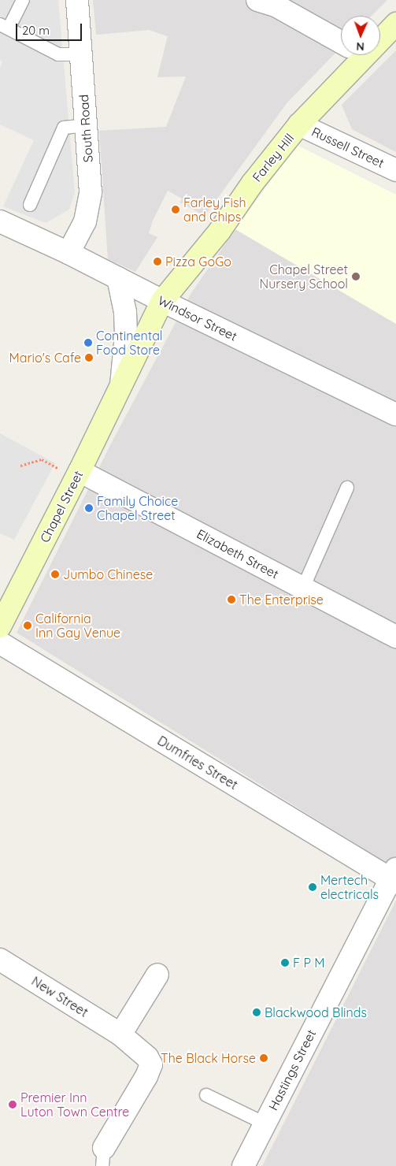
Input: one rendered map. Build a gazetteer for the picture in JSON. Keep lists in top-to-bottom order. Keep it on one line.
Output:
{"streets":{"main road":["Farley Hill","Chapel Street"],"street":["South Road","Russell Street","Windsor Street","Elizabeth Street","Dumfries Street","New Street","Hastings Street"]},"crossings":[["South Road","Windsor Street"],["Russell Street","Farley Hill"],["Farley Hill","Windsor Street"],["Farley Hill","Chapel Street"],["Windsor Street","Chapel Street"],["Chapel Street","Elizabeth Street"],["Dumfries Street","Hastings Street"]],"places":["Farley Fish and Chips","Pizza GoGo","Chapel Street Nursery School","Continental Food Store","Mario's Cafe","Family Choice Chapel Street","Jumbo Chinese","The Enterprise","California Inn Gay Venue","Mertech electricals","F P M","Blackwood Blinds","The Black Horse","Premier Inn Luton Town Centre"],"scale_bar":"20 m","north":"bottom"}
